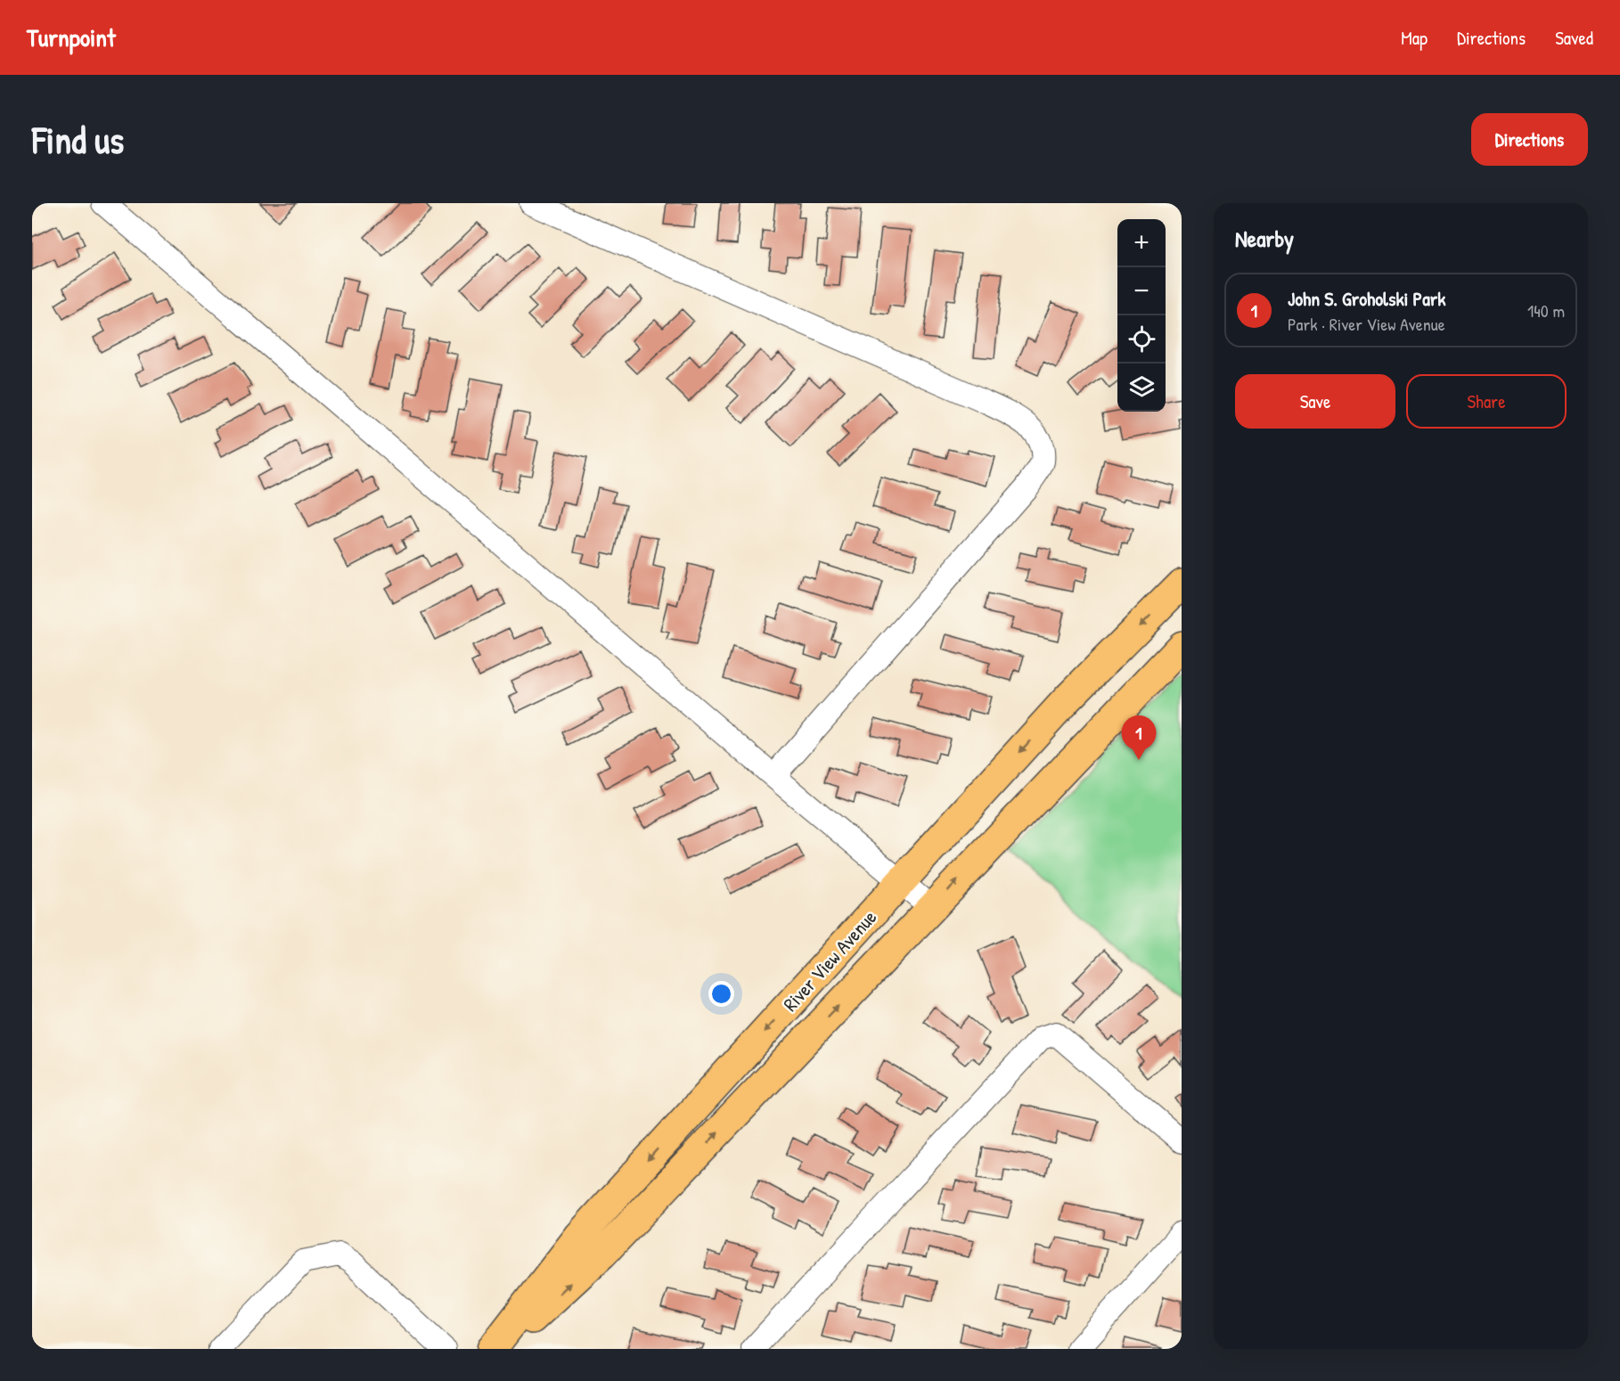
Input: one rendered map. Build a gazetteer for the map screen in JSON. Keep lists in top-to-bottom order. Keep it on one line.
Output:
{"streets":{"main road":["River View Avenue"]},"page":{"header":"Turnpoint","nav":["Map","Directions","Saved"],"buttons":["Directions",["Save","Share"]],"title":"Find us","heading":"Nearby","map_buttons":["+","−"],"list":[{"mark":"1","name":"John S. Groholski Park","note":"Park · River View Avenue","value":"140 m"}],"pins":"1"}}
